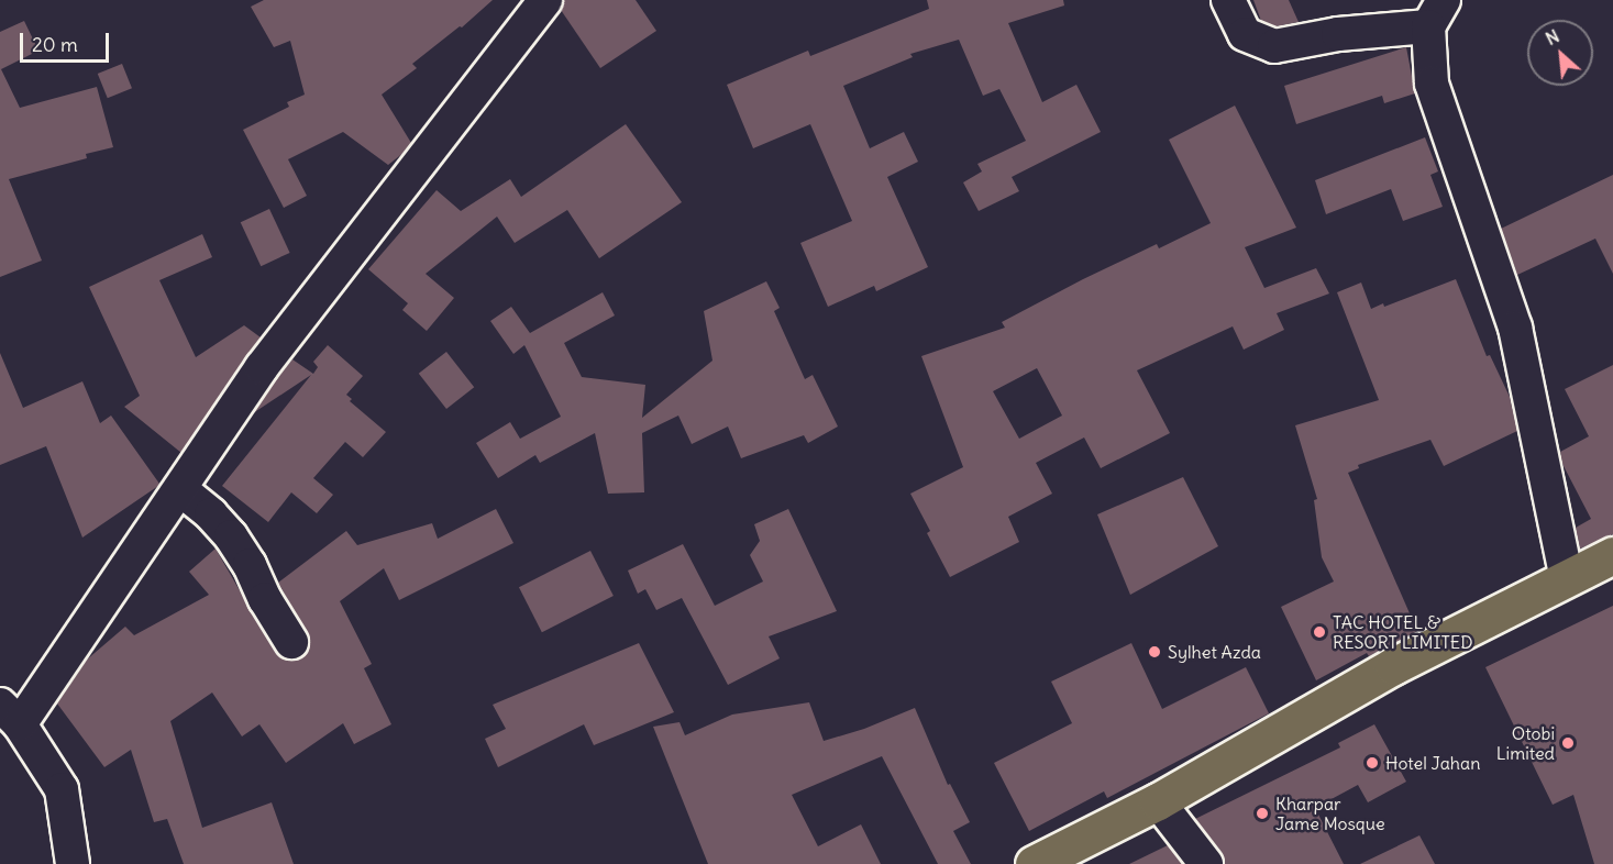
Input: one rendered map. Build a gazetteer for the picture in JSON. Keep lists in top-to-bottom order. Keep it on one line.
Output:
{"places":["TAC HOTEL & RESORT LIMITED","Sylhet Azda","Otobi Limited","Hotel Jahan","Kharpar Jame Mosque"],"scale_bar":"20 m","north":"top left"}
